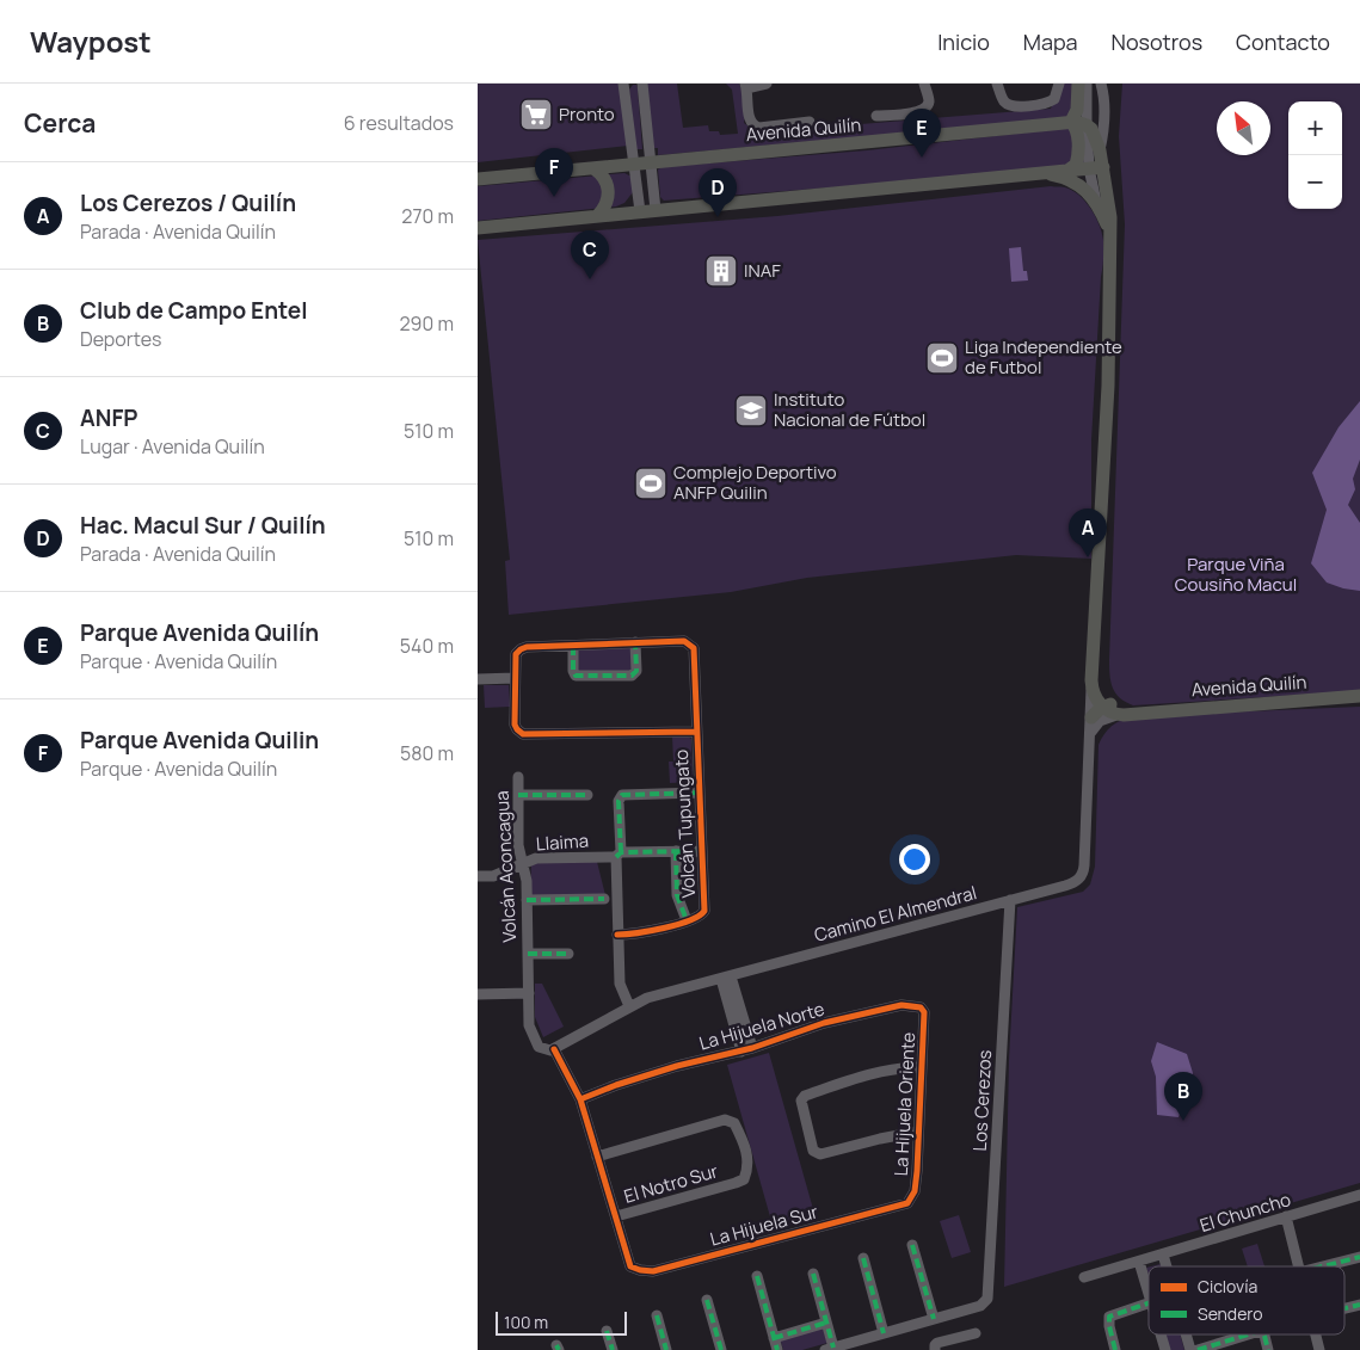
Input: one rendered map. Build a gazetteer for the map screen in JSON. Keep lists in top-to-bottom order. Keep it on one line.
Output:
{"streets":{"main road":["Avenida Quilín"],"street":["Volcán Tupungato","Llaima","Volcán Aconcagua","Camino El Almendral","La Hijuela Norte","Los Cerezos","La Hijuela Oriente","El Notro Sur","El Chuncho","La Hijuela Sur"]},"crossings":[["Volcán Tupungato","Llaima"],["Llaima","Volcán Aconcagua"],["Volcán Aconcagua","Camino El Almendral"],["Volcán Aconcagua","La Hijuela Norte"],["Volcán Aconcagua","El Notro Sur"],["Volcán Aconcagua","La Hijuela Sur"],["Camino El Almendral","Los Cerezos"],["La Hijuela Norte","La Hijuela Oriente"],["La Hijuela Oriente","La Hijuela Sur"]],"parks":["Parque Viña Cousiño Macul"],"places":{"supermarket":["Pronto"],"building":["INAF"],"sports":["Liga Independiente de Futbol","Complejo Deportivo ANFP Quilin"],"school or university":["Instituto Nacional de Fútbol"]},"legend":["Ciclovía","Sendero"],"scale_bar":"100 m","north":"top left","page":{"header":"Waypost","nav":["Inicio","Mapa","Nosotros","Contacto"],"heading":["Cerca","6 resultados"],"map_buttons":["+","−"],"pins":["E","F","D","C","A","B"],"list":[{"mark":"A","name":"Los Cerezos / Quilín","note":"Parada · Avenida Quilín","value":"270 m"},{"mark":"B","name":"Club de Campo Entel","note":"Deportes","value":"290 m"},{"mark":"C","name":"ANFP","note":"Lugar · Avenida Quilín","value":"510 m"},{"mark":"D","name":"Hac. Macul Sur / Quilín","note":"Parada · Avenida Quilín","value":"510 m"},{"mark":"E","name":"Parque Avenida Quilín","note":"Parque · Avenida Quilín","value":"540 m"},{"mark":"F","name":"Parque Avenida Quilin","note":"Parque · Avenida Quilín","value":"580 m"}],"scale":"100 m"}}
